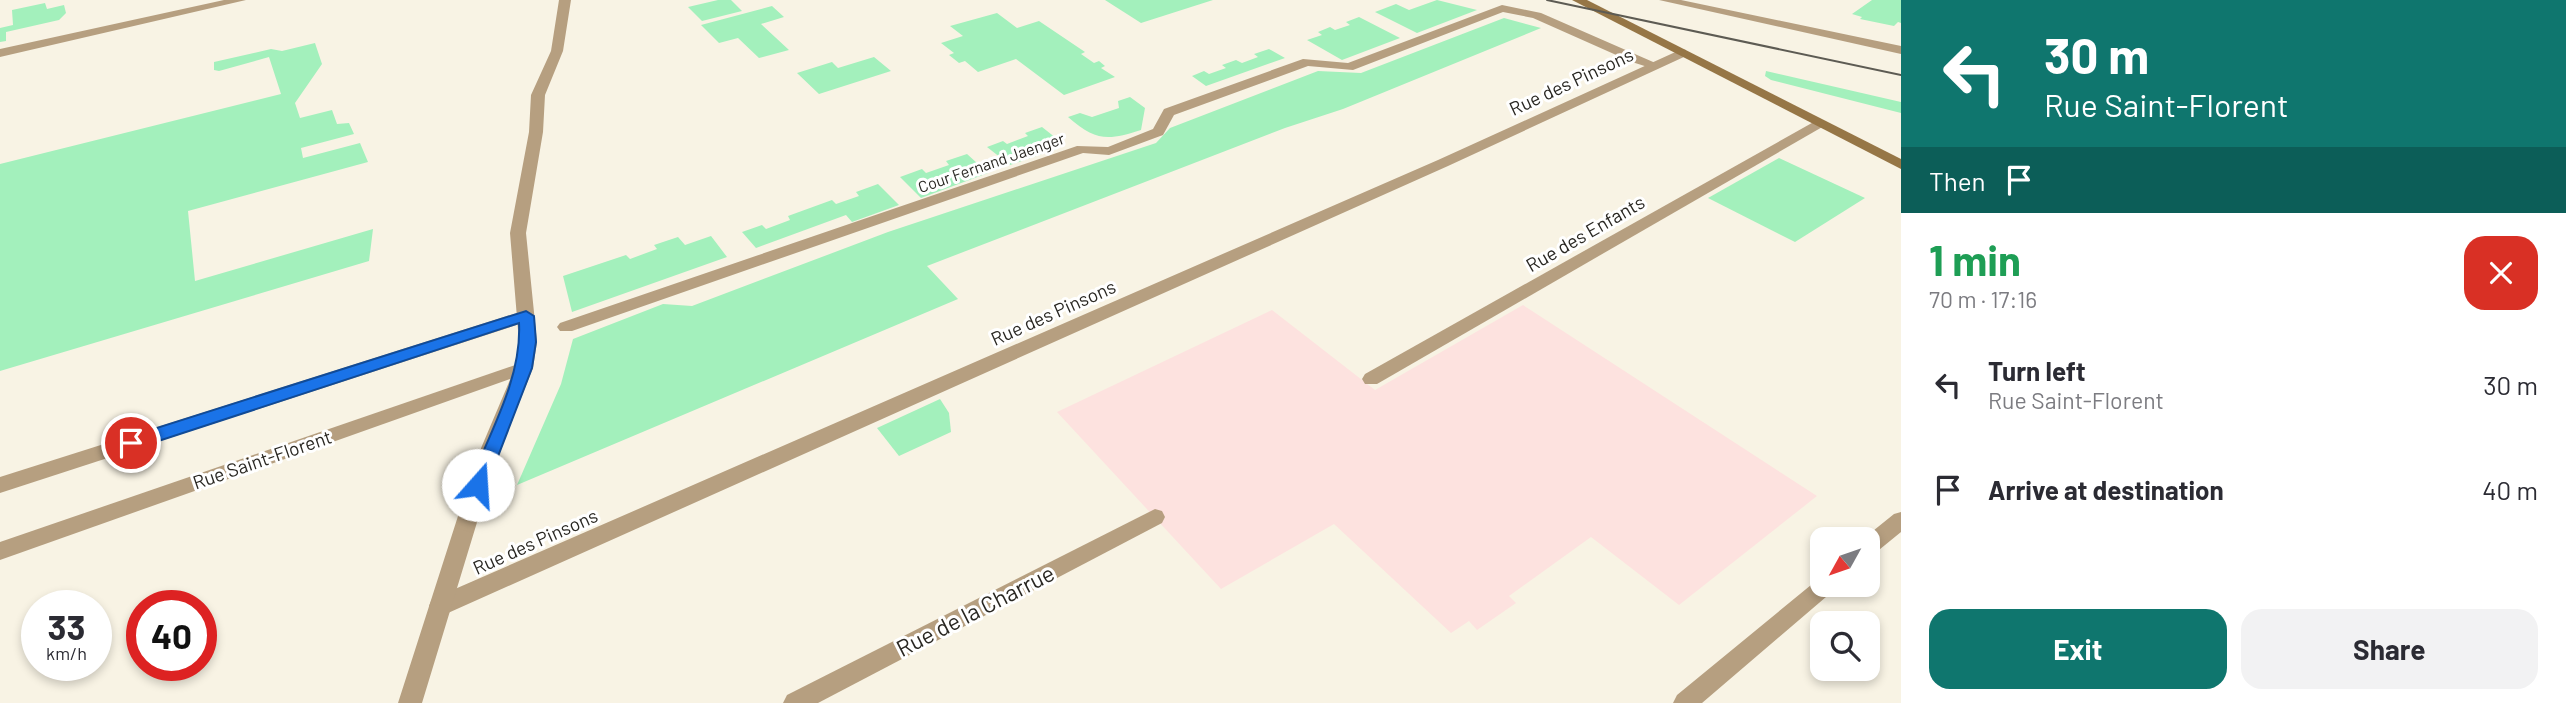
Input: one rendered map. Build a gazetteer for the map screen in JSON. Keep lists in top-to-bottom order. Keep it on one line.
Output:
{"streets":{"street":["Rue des Pinsons","Cour Fernand Jaenger","Rue des Enfants","Rue Saint-Florent","Rue de la Charrue"]},"crossings":[["Rue des Pinsons","Cour Fernand Jaenger"]],"north":"bottom left","page":{"turn":["30 m","Rue Saint-Florent"],"then":"Then","heading":["1 min","70 m · 17:16"],"list":[{"name":"Turn left","note":"Rue Saint-Florent","value":"30 m"},{"name":"Arrive at destination","value":"40 m"}],"speed":"33 km/h","limit":"40","buttons":["Exit","Share"]}}
